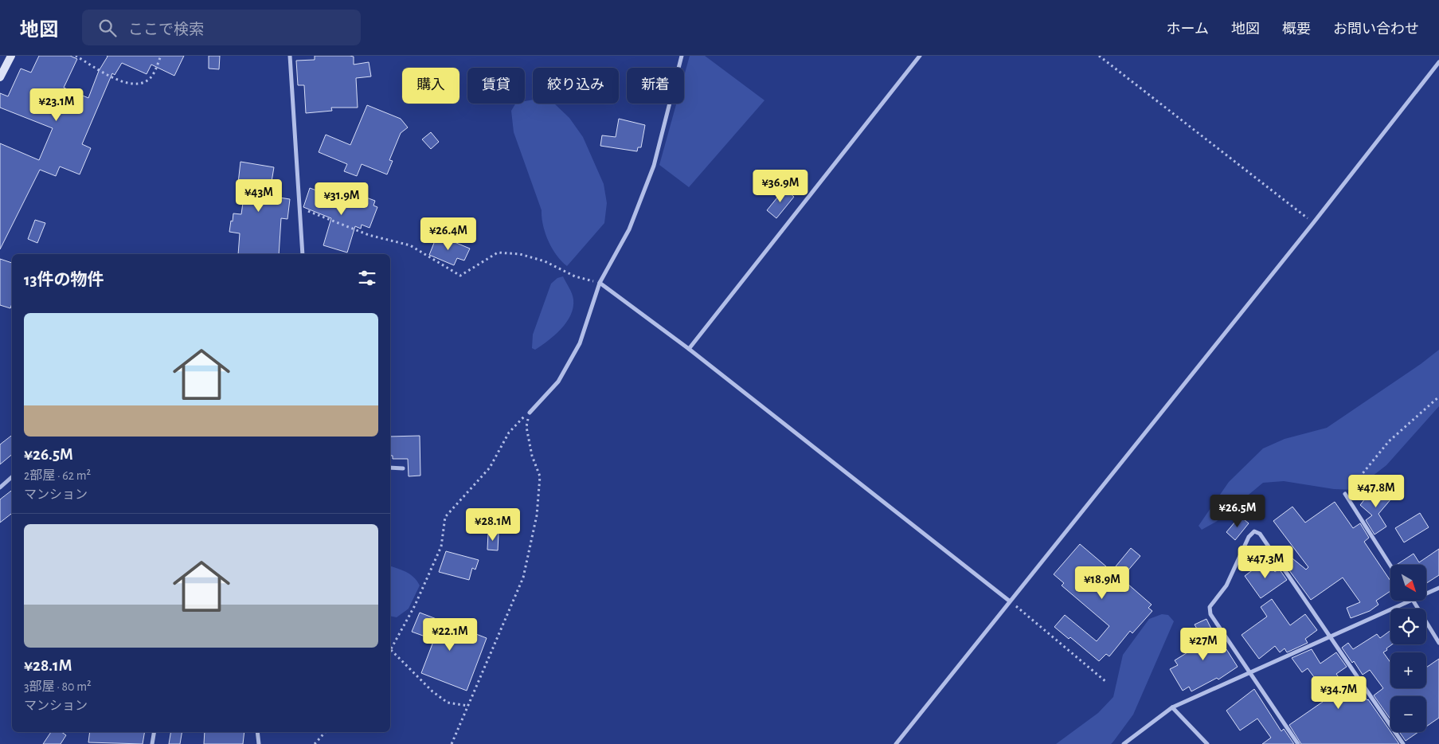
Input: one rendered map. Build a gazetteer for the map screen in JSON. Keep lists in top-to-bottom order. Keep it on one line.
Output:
{"north":"bottom right","page":{"header":"地図","search":"ここで検索","nav":["ホーム","地図","概要","お問い合わせ"],"chip":["購入","賃貸","絞り込み","新着"],"price":["¥23.1M","¥36.9M","¥43M","¥31.9M","¥26.4M","¥47.8M","¥26.5M","¥28.1M","¥47.3M","¥18.9M","¥22.1M","¥27M","¥34.7M"],"heading":"13件の物件","list":[{"name":"¥26.5M","note":"2部屋 · 62 m² · マンション"},{"name":"¥28.1M","note":"3部屋 · 80 m² · マンション"}],"map_buttons":["+","−"]}}
